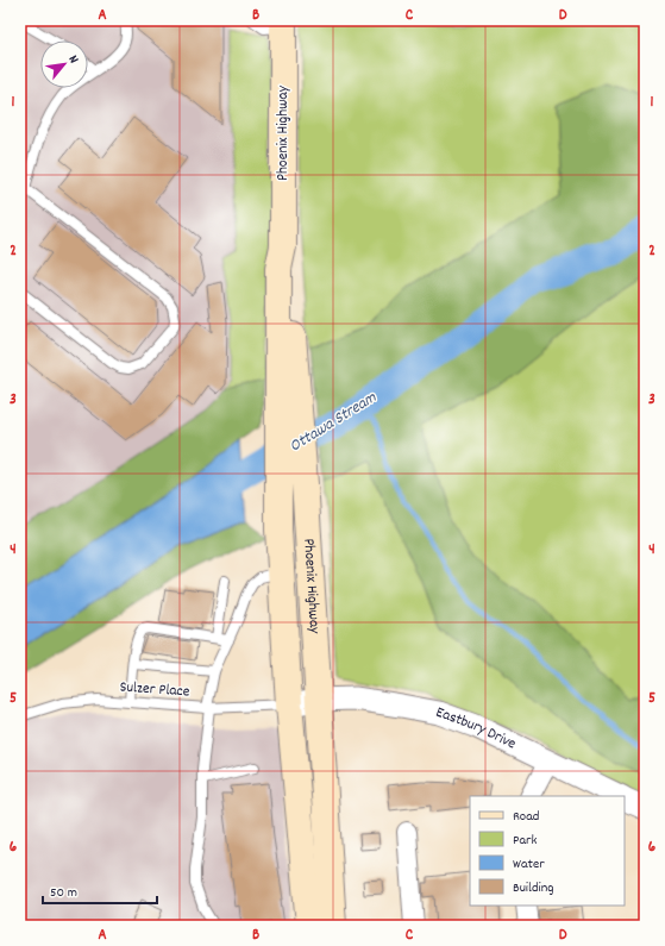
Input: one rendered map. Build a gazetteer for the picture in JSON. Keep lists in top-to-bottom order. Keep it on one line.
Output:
{"streets":{"main road":["Phoenix Highway"],"street":["Eastbury Drive"],"lane":["Sulzer Place"]},"crossings":[["Phoenix Highway","Sulzer Place"],["Phoenix Highway","Eastbury Drive"],["Sulzer Place","Eastbury Drive"]],"water":["Ottawa Stream"],"legend":["Road","Park","Water","Building"],"scale_bar":"50 m","north":"top right","grid":{"columns":["A","B","C","D"],"rows":["1","2","3","4","5","6"]}}
